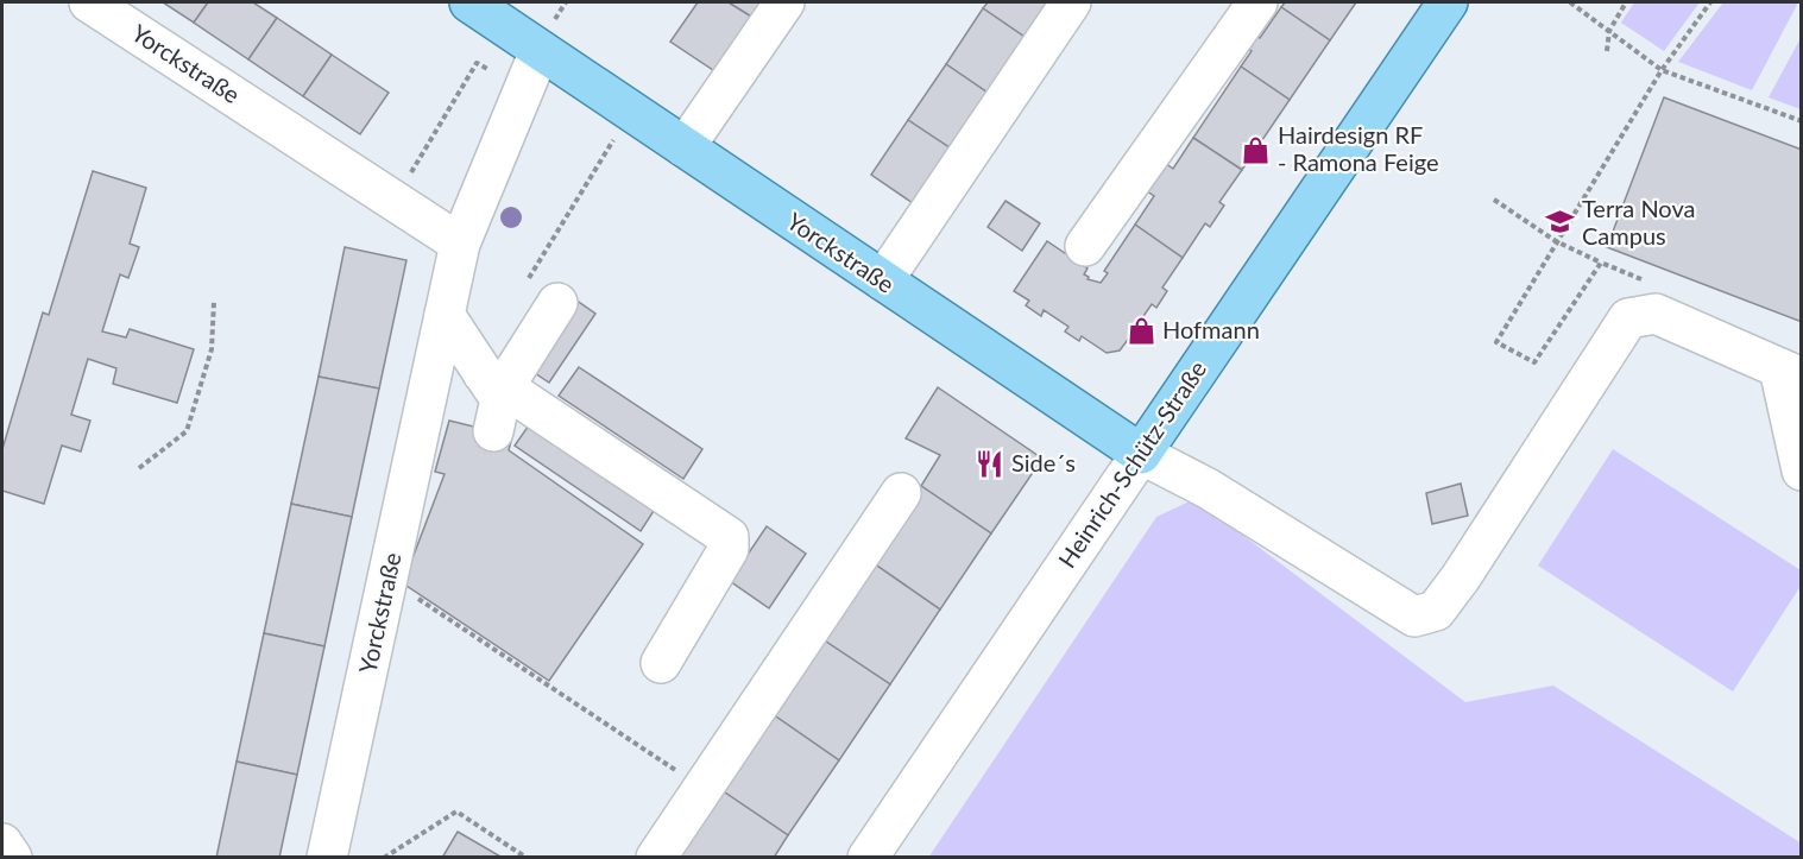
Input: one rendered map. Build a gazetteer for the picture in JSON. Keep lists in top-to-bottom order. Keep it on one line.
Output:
{"streets":{"main road":["Yorckstraße","Heinrich-Schütz-Straße"]},"crossings":[["Yorckstraße","Heinrich-Schütz-Straße"]],"places":{"shop":["Hairdesign RF - Ramona Feige","Hofmann"],"school or university":["Terra Nova Campus"],"restaurant":["Side´s"]}}
